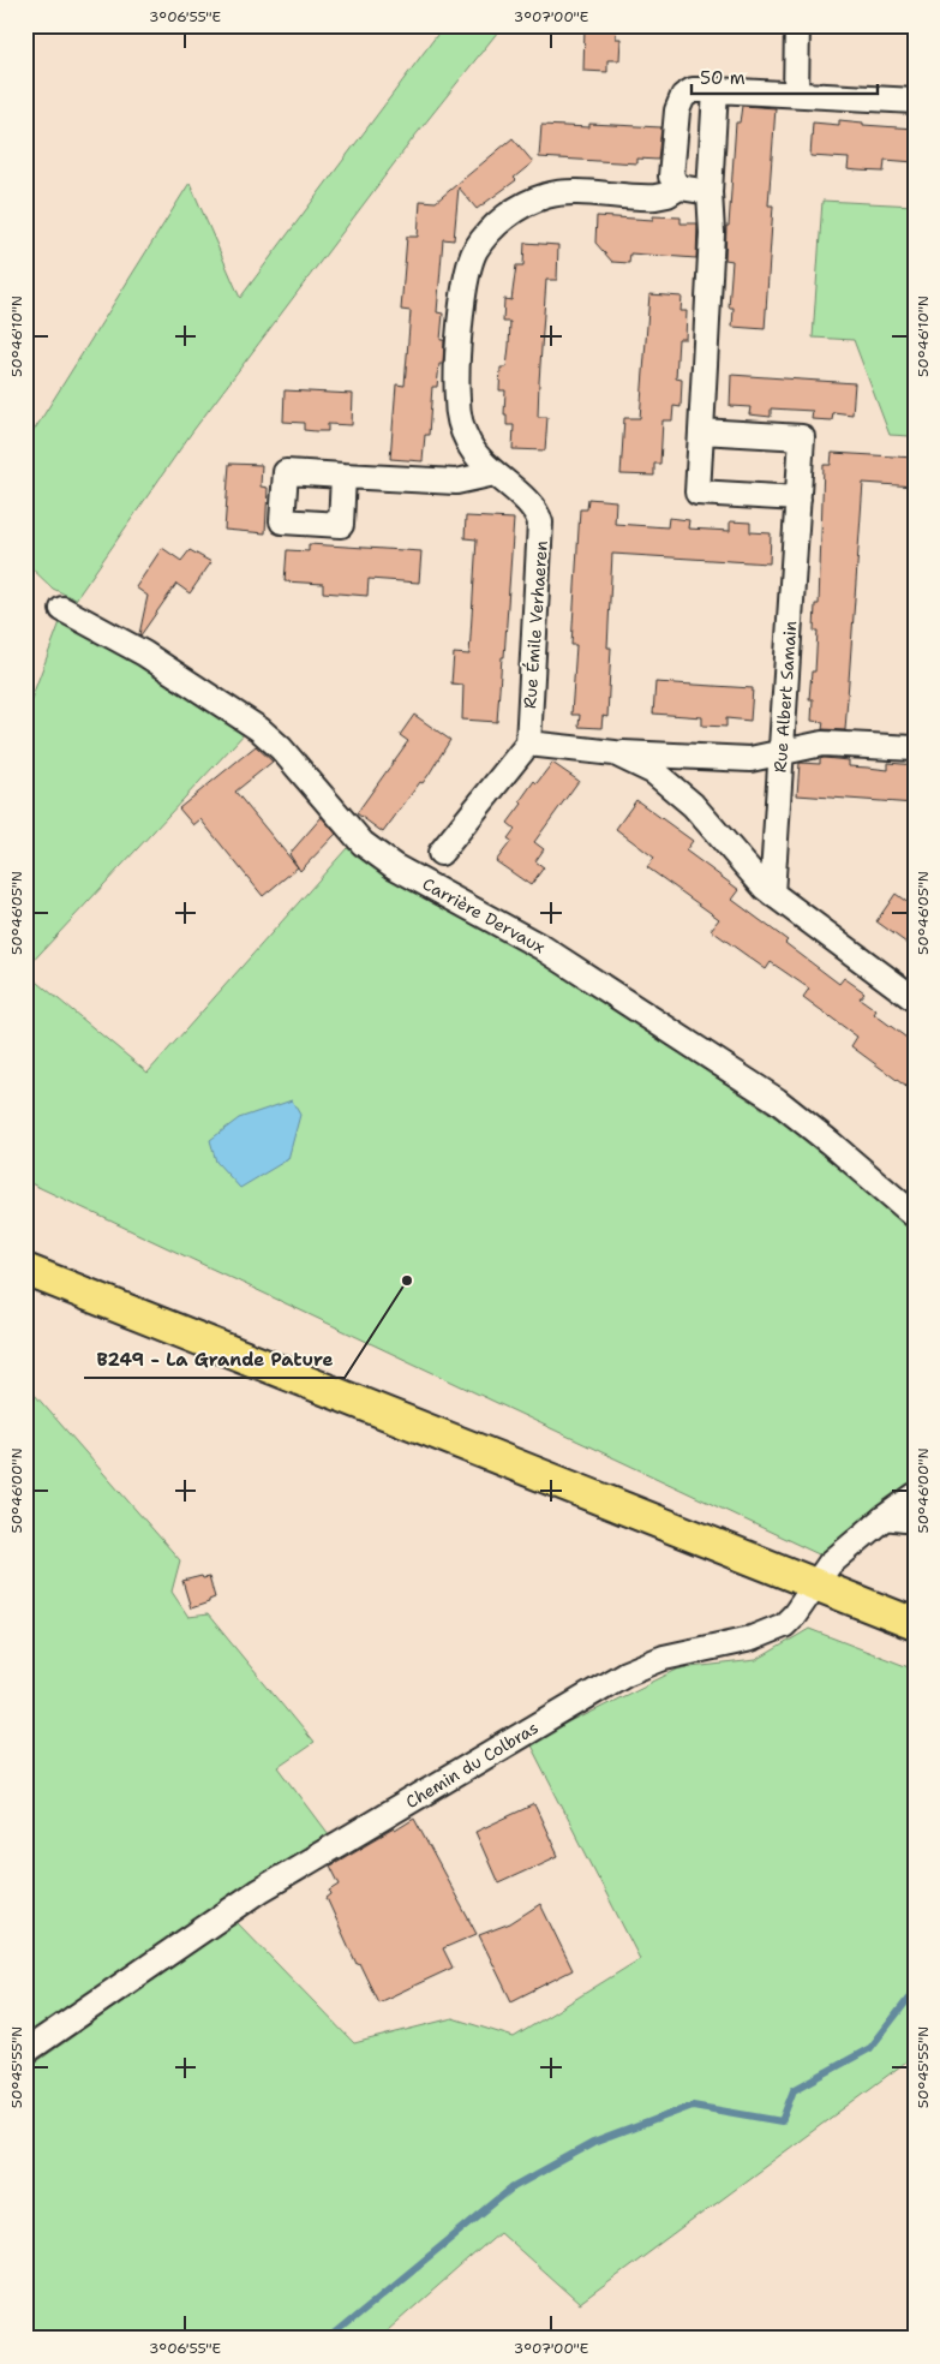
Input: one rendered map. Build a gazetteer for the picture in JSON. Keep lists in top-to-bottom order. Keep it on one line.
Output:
{"streets":{"street":["Rue Émile Verhaeren","Rue Albert Samain","Carrière Dervaux","Chemin du Colbras"]},"places":["B249 - La Grande Pature"],"scale_bar":"50 m","coordinates":["3°06'55\"E","3°07'00\"E","50°46'10\"N","50°46'05\"N","50°46'00\"N","50°45'55\"N"]}
